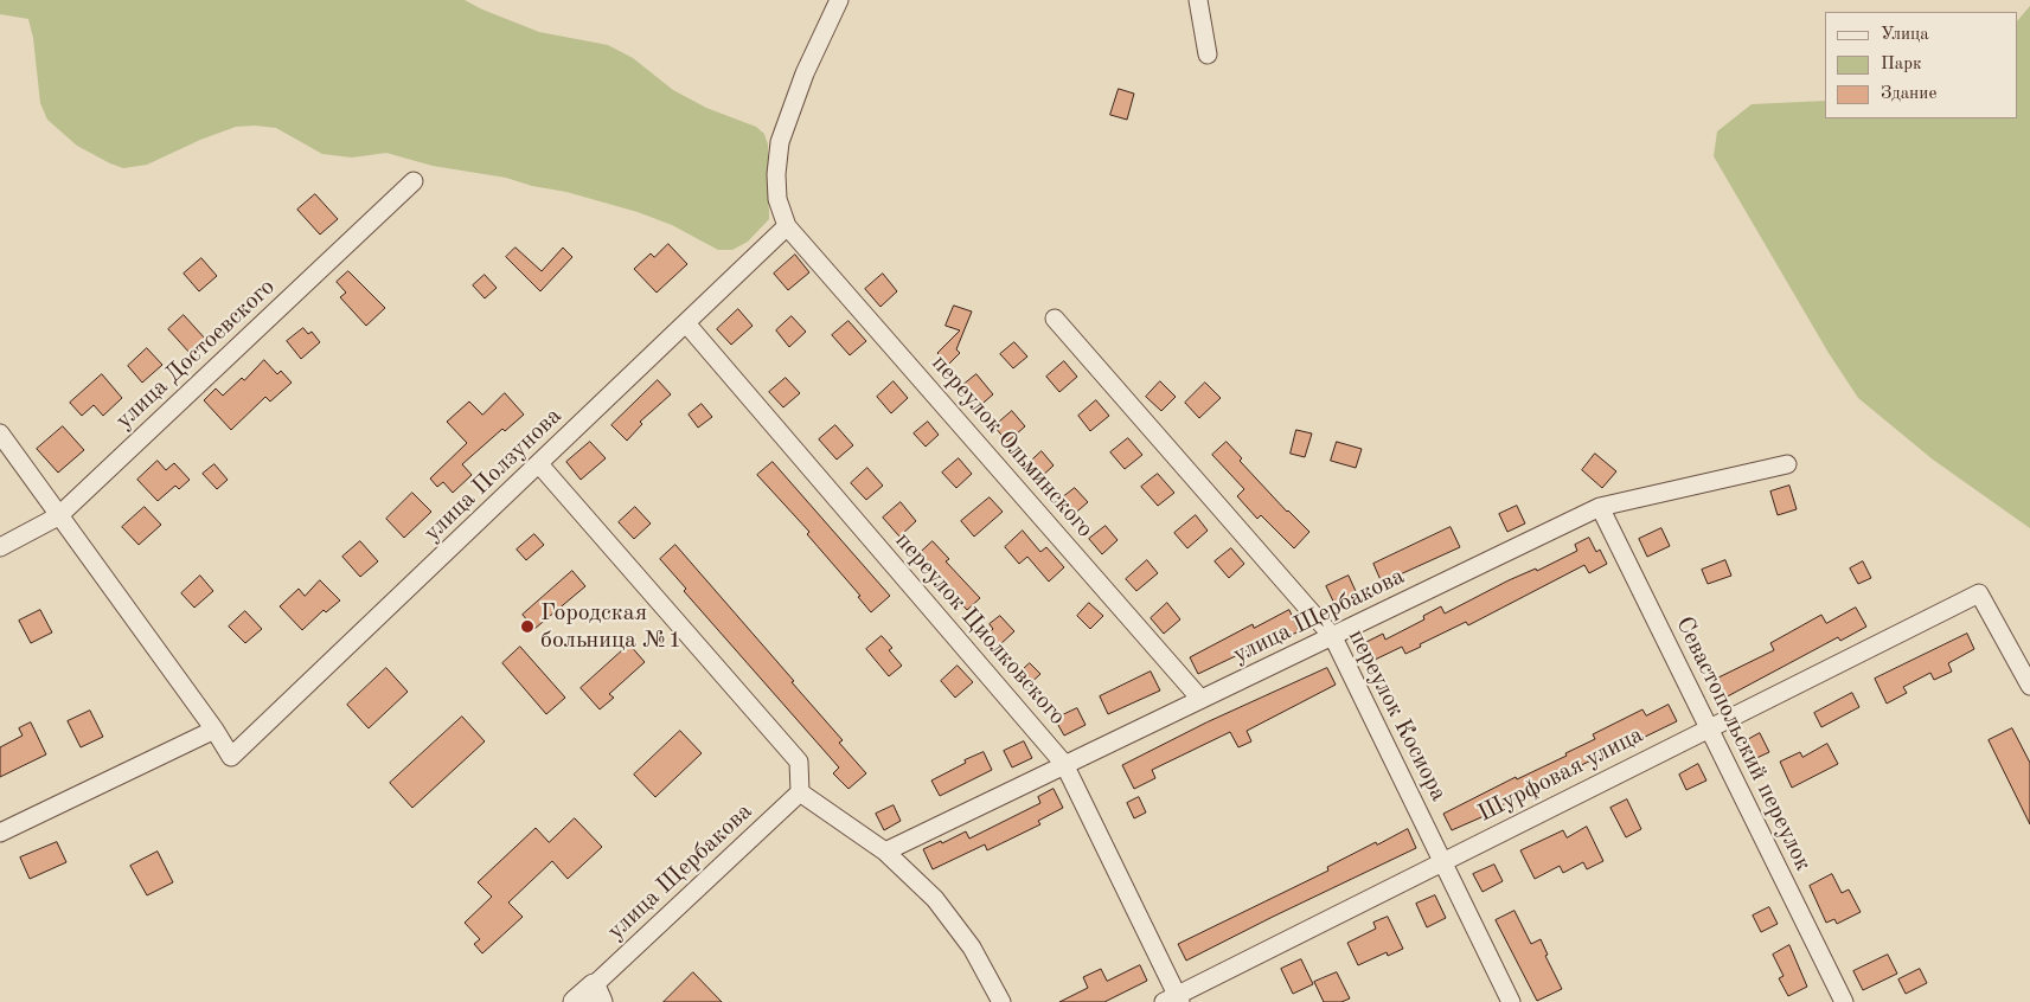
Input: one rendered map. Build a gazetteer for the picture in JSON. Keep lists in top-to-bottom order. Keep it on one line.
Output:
{"streets":{"street":["улица Достоевского","переулок Ольминского","улица Ползунова","улица Щербакова","переулок Циолковского","переулок Косиора","Севастопольский переулок","Шурфовая улица"]},"crossings":[["переулок Ольминского","улица Ползунова"],["переулок Ольминского","улица Щербакова"],["улица Ползунова","переулок Циолковского"],["улица Щербакова","переулок Циолковского"],["улица Щербакова","переулок Косиора"],["улица Щербакова","Севастопольский переулок"],["переулок Циолковского","Шурфовая улица"],["переулок Косиора","Шурфовая улица"],["Севастопольский переулок","Шурфовая улица"]],"places":["Городская больница №1"],"legend":["Улица","Парк","Здание"]}
